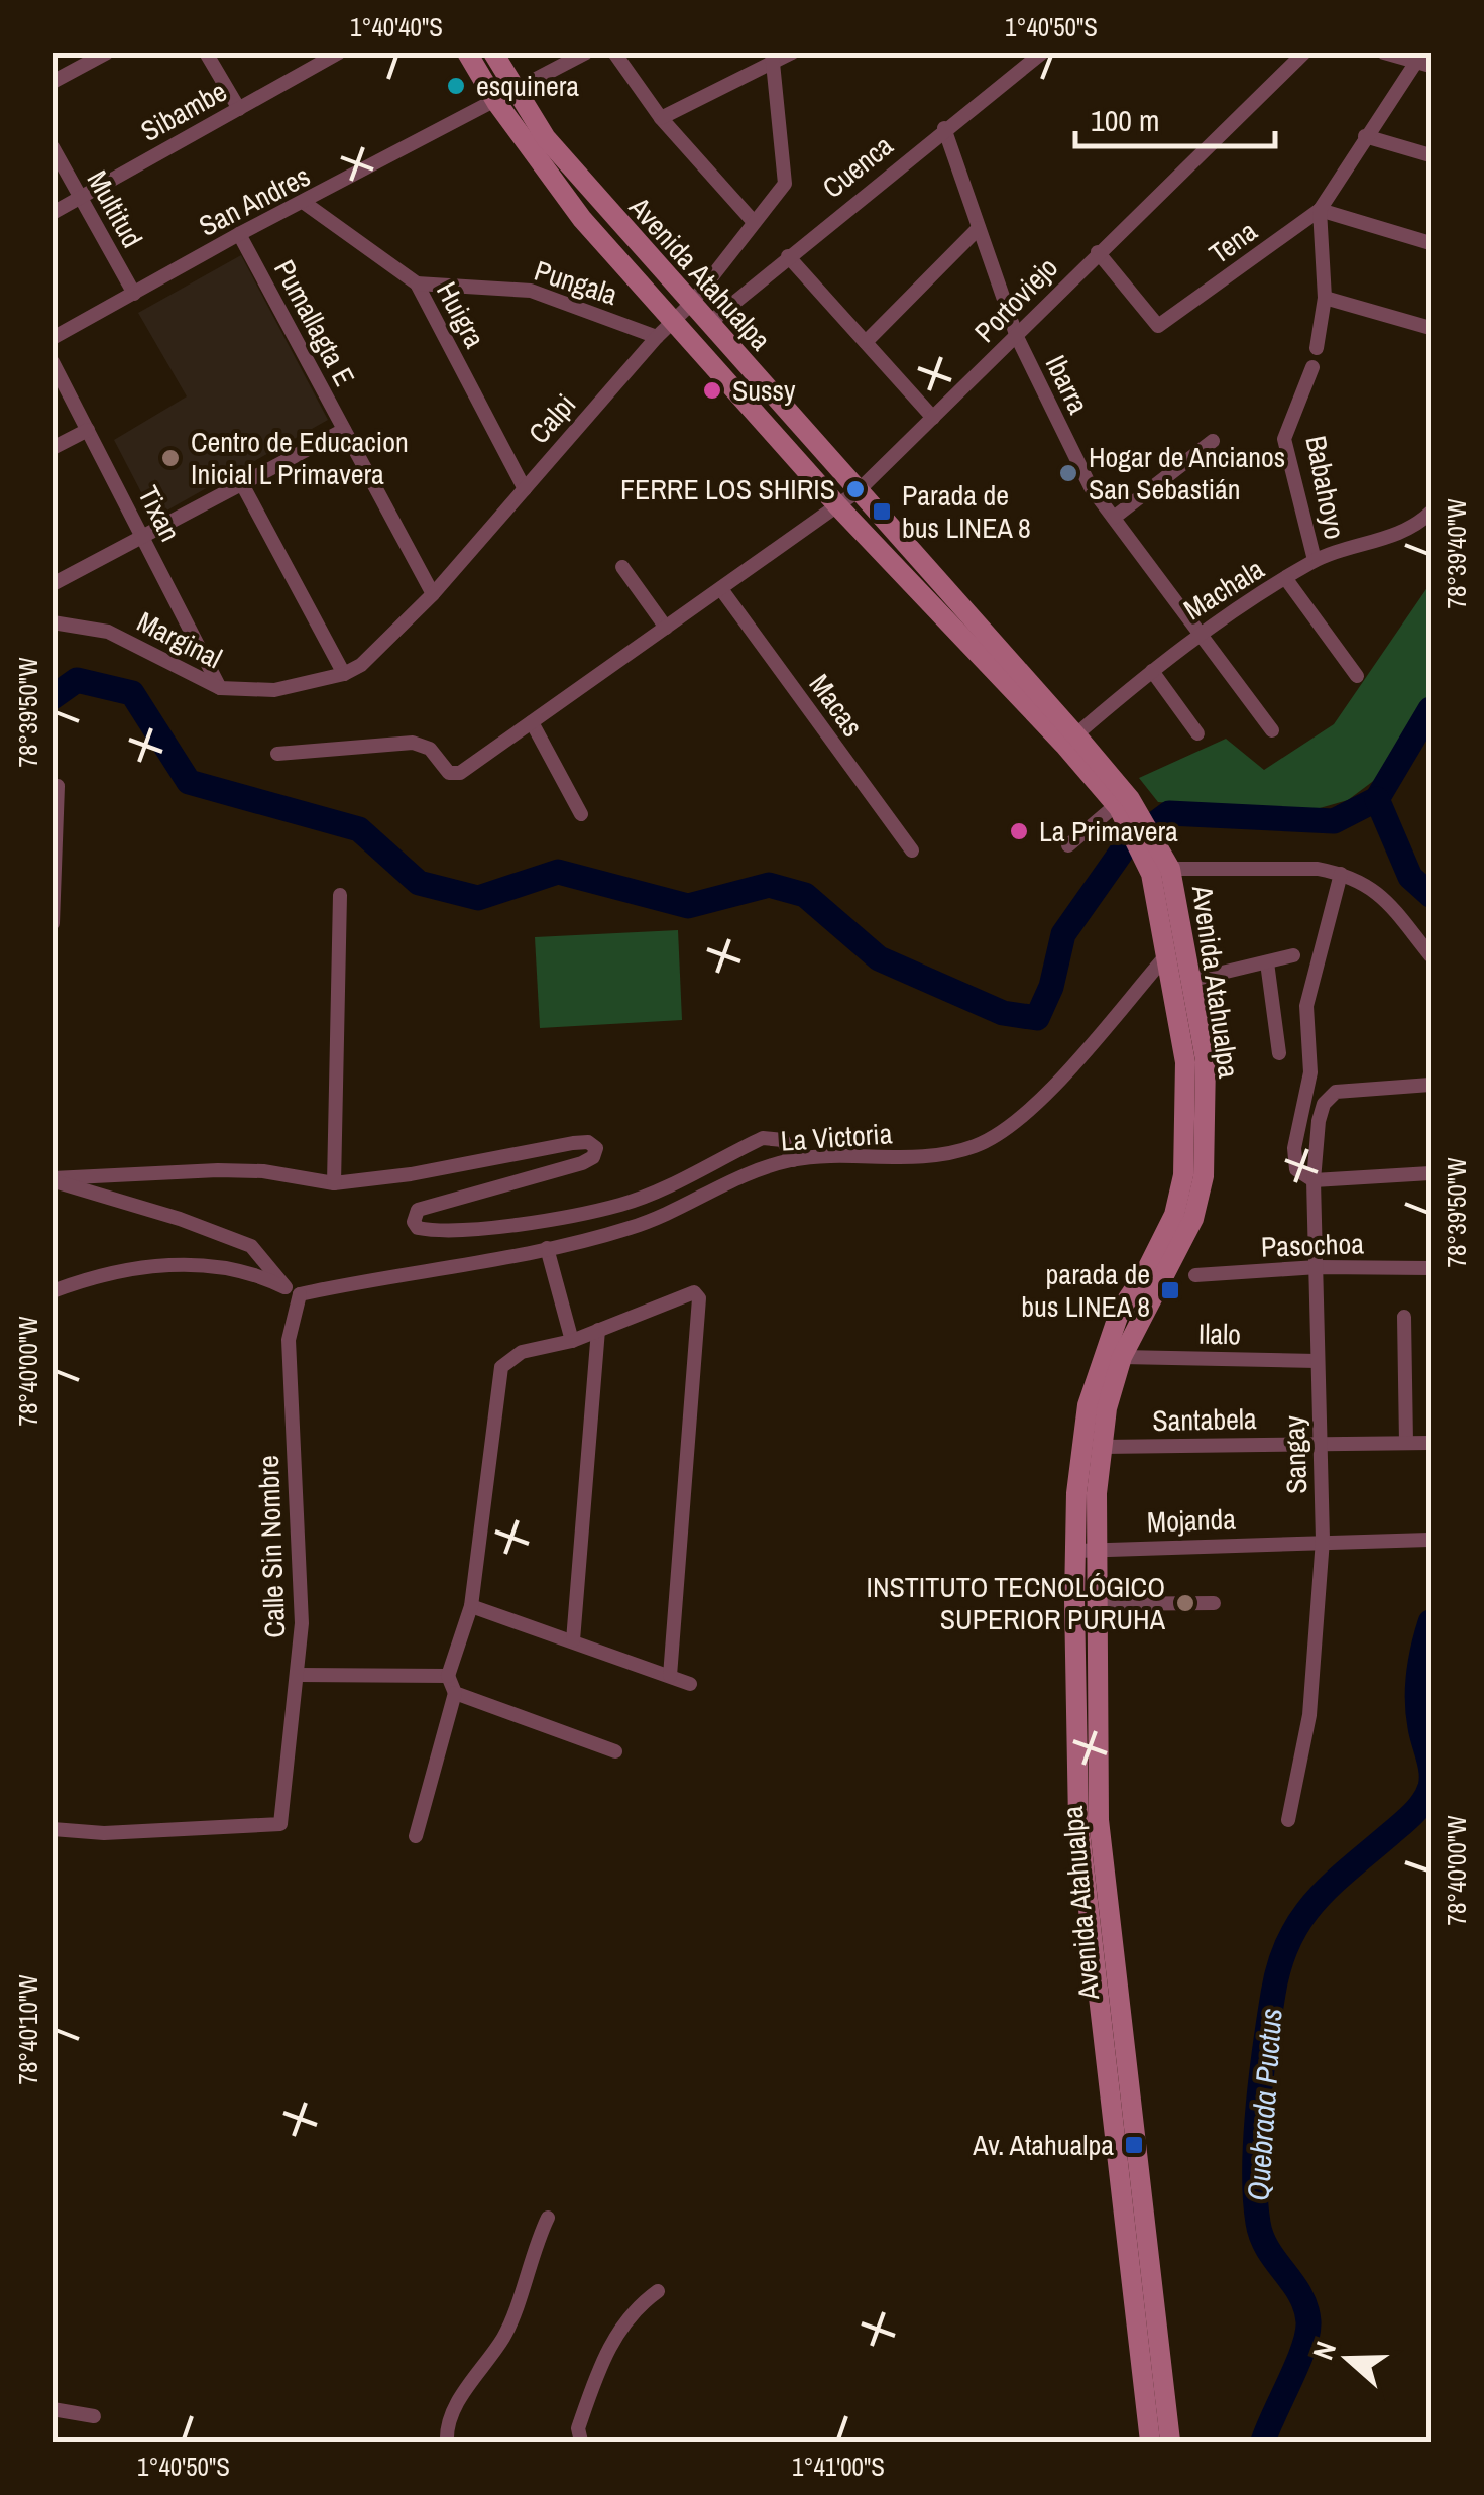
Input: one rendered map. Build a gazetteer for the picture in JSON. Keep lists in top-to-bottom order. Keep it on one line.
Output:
{"streets":{"main road":["Avenida Atahualpa"],"street":["Sibambe","Cuenca","San Andres","Multitud","Tena","Pungala","Portoviejo","Huigra","Pumallagta E","Ibarra","Calpi","Babahoyo","Tixan","Machala","Marginal","Macas","La Victoria","Pasochoa","Ilalo","Santabela","Sangay","Mojanda","Calle Sin Nombre"]},"crossings":[["Sibambe","Multitud"],["Cuenca","Avenida Atahualpa"],["Cuenca","Ibarra"],["San Andres","Multitud"],["San Andres","Avenida Atahualpa"],["San Andres","Huigra"],["San Andres","Pumallagta E"],["Tena","Portoviejo"],["Avenida Atahualpa","Portoviejo"],["Avenida Atahualpa","Calpi"],["Avenida Atahualpa","Machala"],["Avenida Atahualpa","La Victoria"],["Avenida Atahualpa","Ilalo"],["Avenida Atahualpa","Santabela"],["Avenida Atahualpa","Mojanda"],["Pungala","Huigra"],["Pungala","Calpi"],["Portoviejo","Ibarra"],["Portoviejo","Macas"],["Huigra","Calpi"],["Pumallagta E","Calpi"],["Ibarra","Machala"],["Calpi","Marginal"],["Babahoyo","Machala"],["Tixan","Marginal"],["La Victoria","Calle Sin Nombre"],["Pasochoa","Sangay"],["Ilalo","Sangay"],["Santabela","Sangay"],["Sangay","Mojanda"]],"water":["Quebrada Puctus"],"places":{"other":["esquinera","Sussy","Centro de Educacion Inicial L Primavera","Hogar de Ancianos San Sebastián","FERRE LOS SHIRIS","La Primavera","INSTITUTO TECNOLÓGICO SUPERIOR PURUHA"],"transit":["Parada de bus LINEA 8","parada de bus LINEA 8","Av. Atahualpa"]},"scale_bar":"100 m","north":"left","coordinates":["1°40'40\"S","1°40'50\"S","78°39'40\"W","78°39'50\"W","78°40'00\"W","78°40'10\"W","1°41'00\"S"]}
